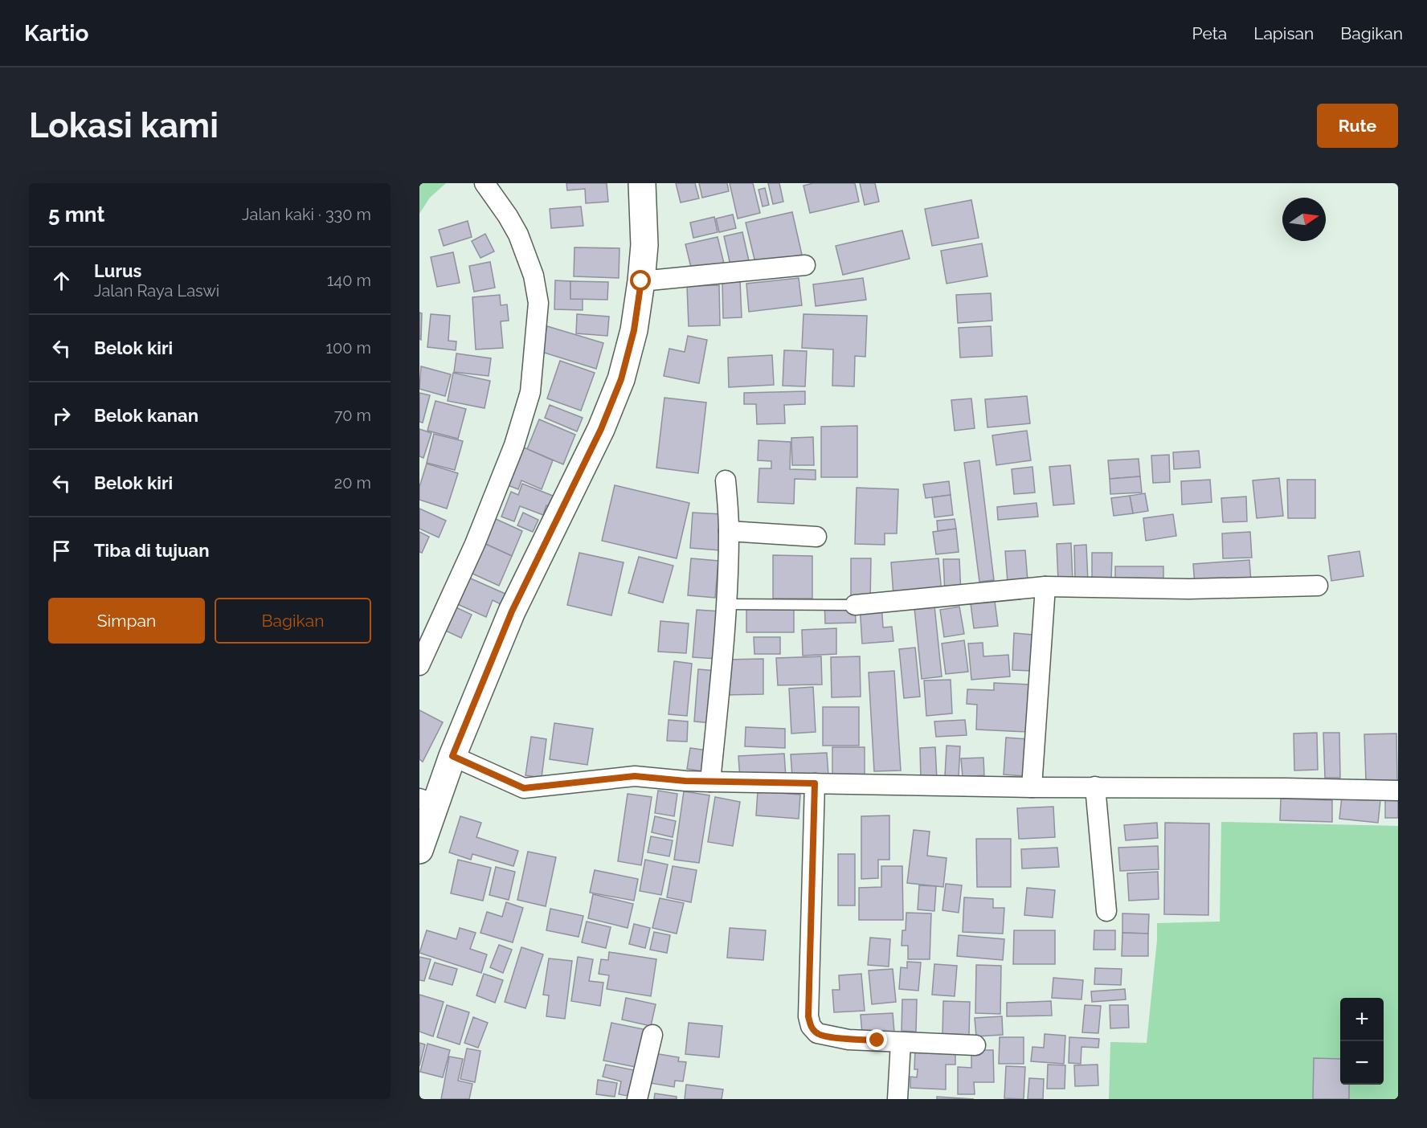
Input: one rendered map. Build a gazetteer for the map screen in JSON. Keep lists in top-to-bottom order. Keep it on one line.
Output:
{"north":"right","page":{"header":"Kartio","nav":["Peta","Lapisan","Bagikan"],"buttons":["Rute",["Simpan","Bagikan"]],"title":"Lokasi kami","heading":["5 mnt","Jalan kaki · 330 m"],"list":[["Lurus","Jalan Raya Laswi","140 m"],["Belok kiri","100 m"],["Belok kanan","70 m"],["Belok kiri","20 m"],"Tiba di tujuan"],"map_buttons":["+","−"]}}
